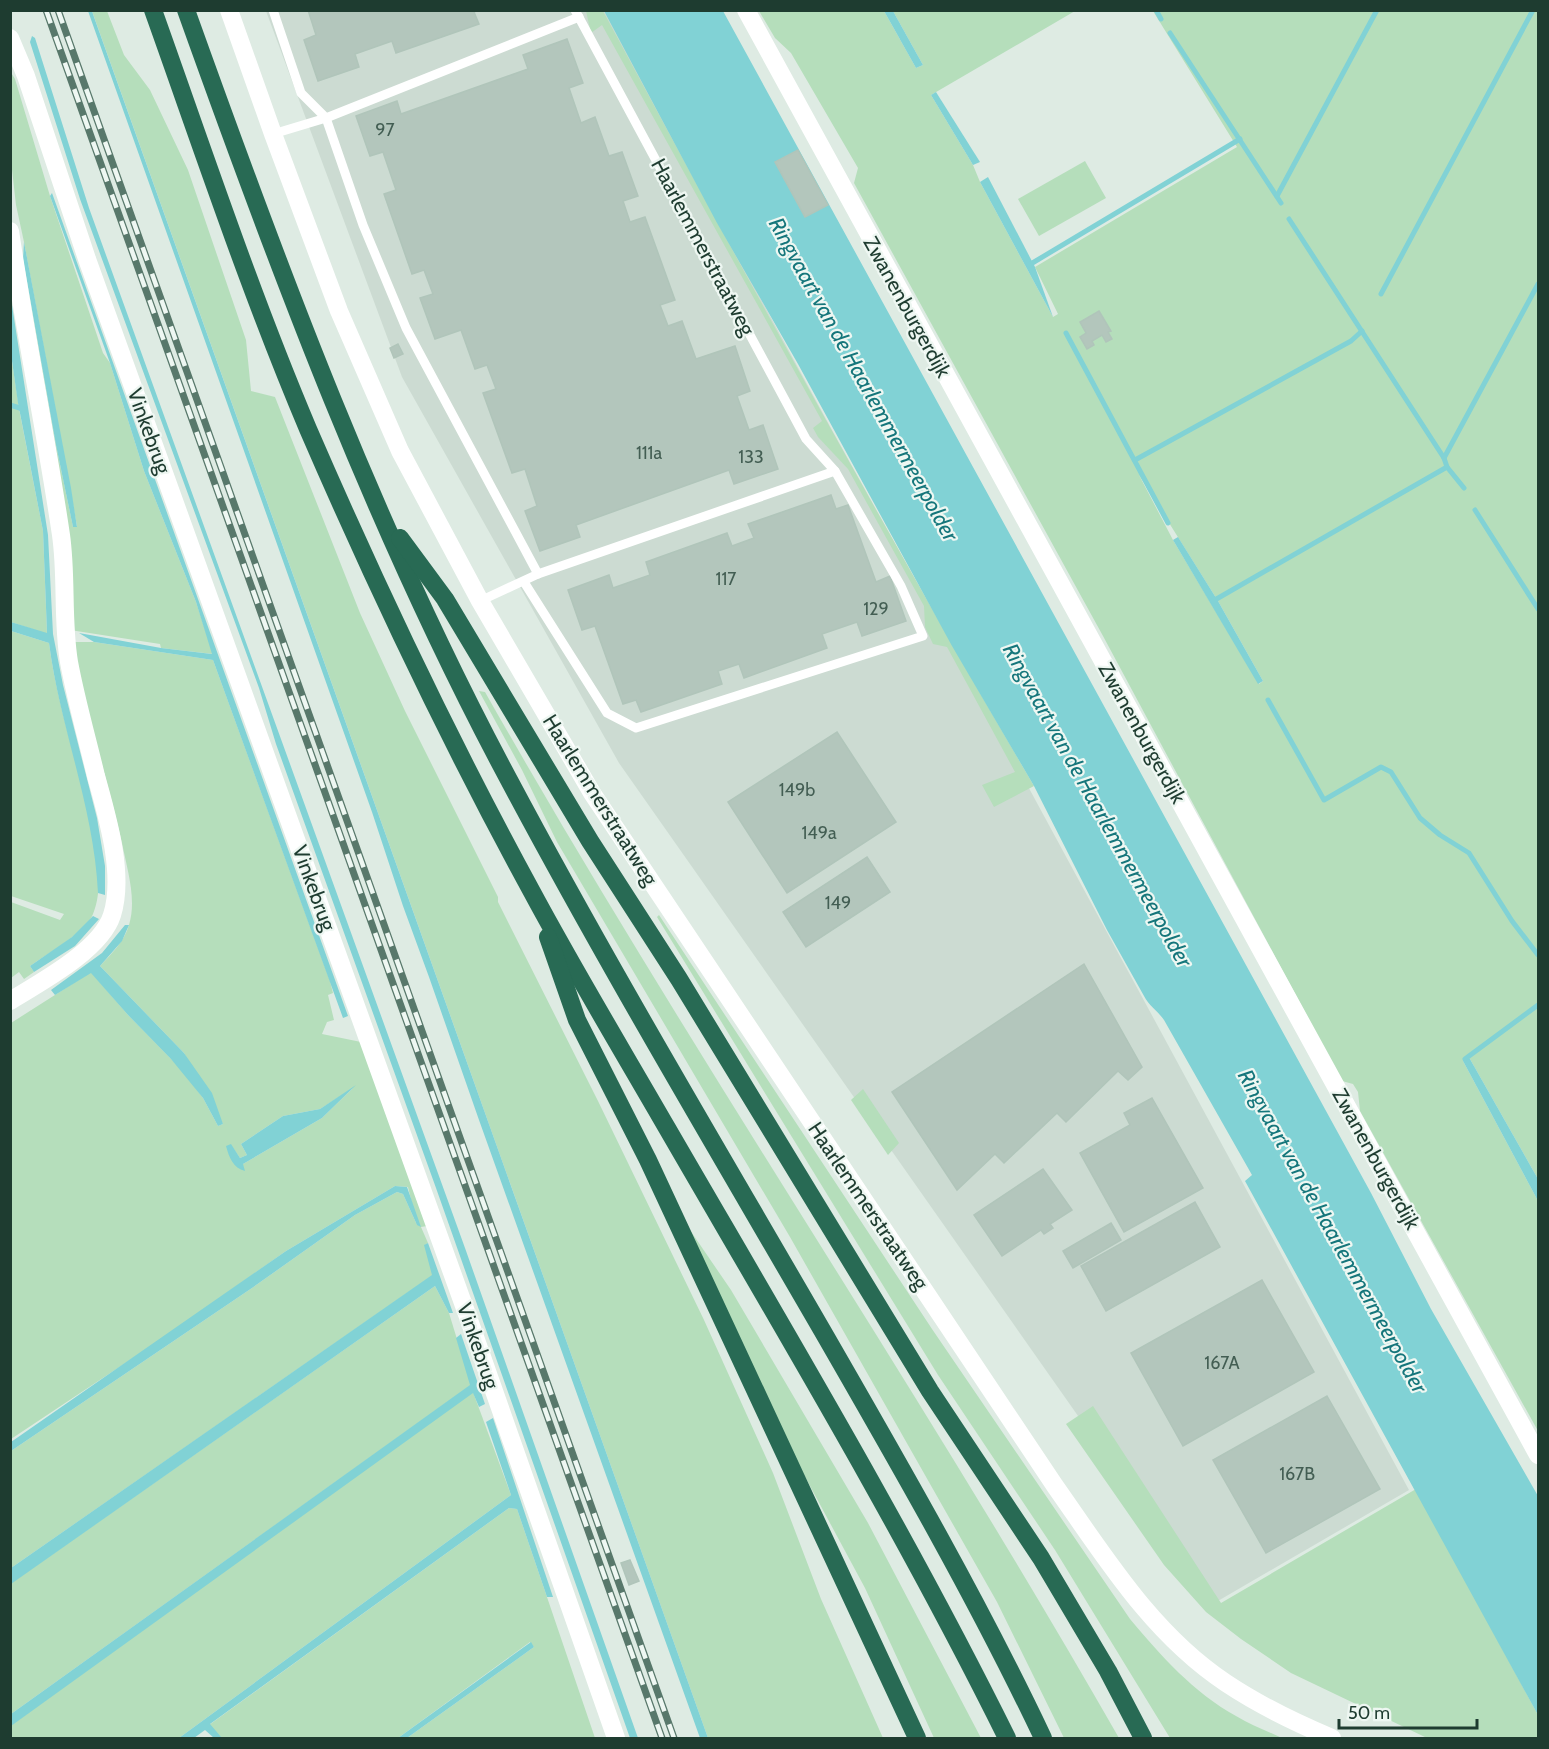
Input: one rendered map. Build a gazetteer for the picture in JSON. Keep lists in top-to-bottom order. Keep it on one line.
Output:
{"streets":{"street":["Haarlemmerstraatweg","Zwanenburgerdijk","Vinkebrug"]},"water":["Ringvaart van de Haarlemmermeerpolder"],"house_numbers":["97","111a","133","117","129","149b","149a","149","167A","167B"],"scale_bar":"50 m"}
